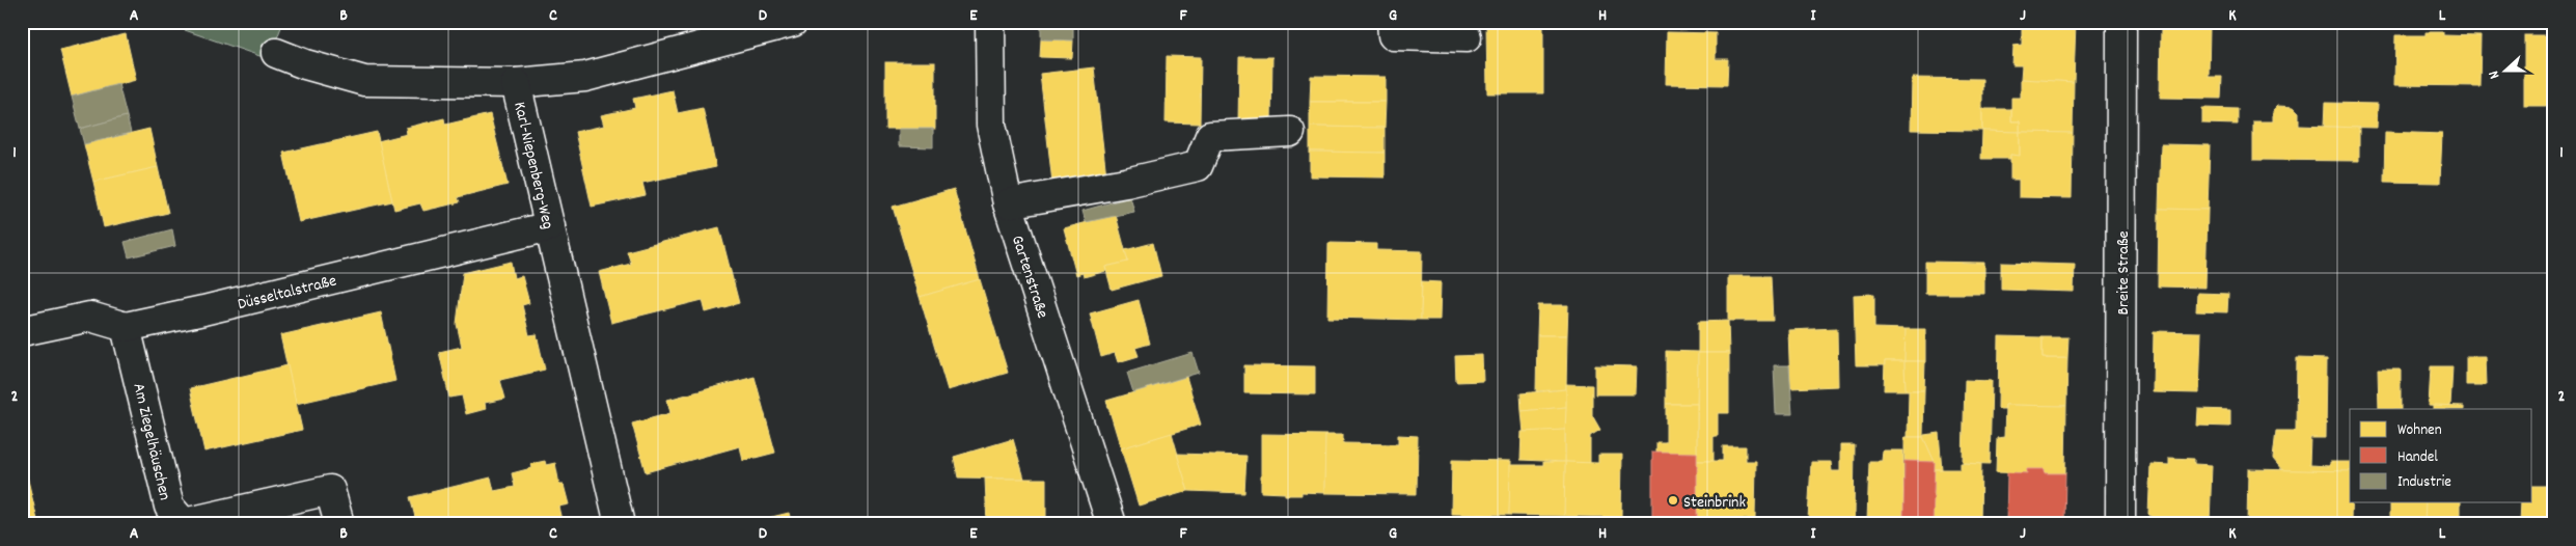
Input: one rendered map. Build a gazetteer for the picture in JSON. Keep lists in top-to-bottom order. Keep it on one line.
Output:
{"streets":{"street":["Karl-Niepenberg-Weg","Breite Straße","Gartenstraße","Düsseltalstraße","Am Ziegelhäuschen"]},"crossings":[["Karl-Niepenberg-Weg","Düsseltalstraße"],["Düsseltalstraße","Am Ziegelhäuschen"]],"places":["Steinbrink"],"legend":["Wohnen","Handel","Industrie"],"north":"left","grid":{"columns":["A","B","C","D","E","F","G","H","I","J","K","L"],"rows":["1","2"]}}
